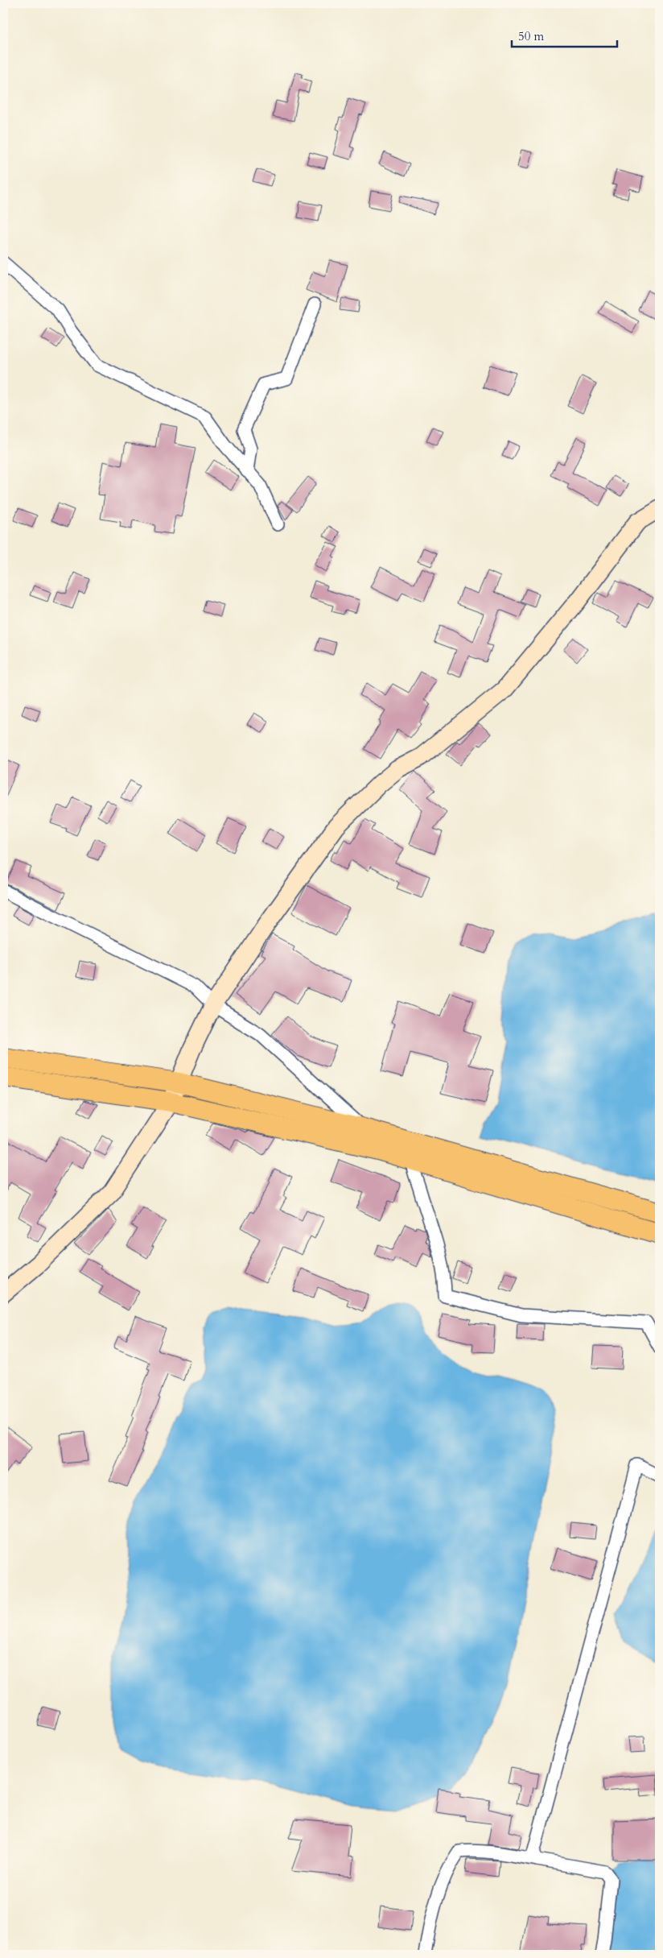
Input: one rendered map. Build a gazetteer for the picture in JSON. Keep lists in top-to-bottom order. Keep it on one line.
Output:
{"scale_bar":"50 m"}
